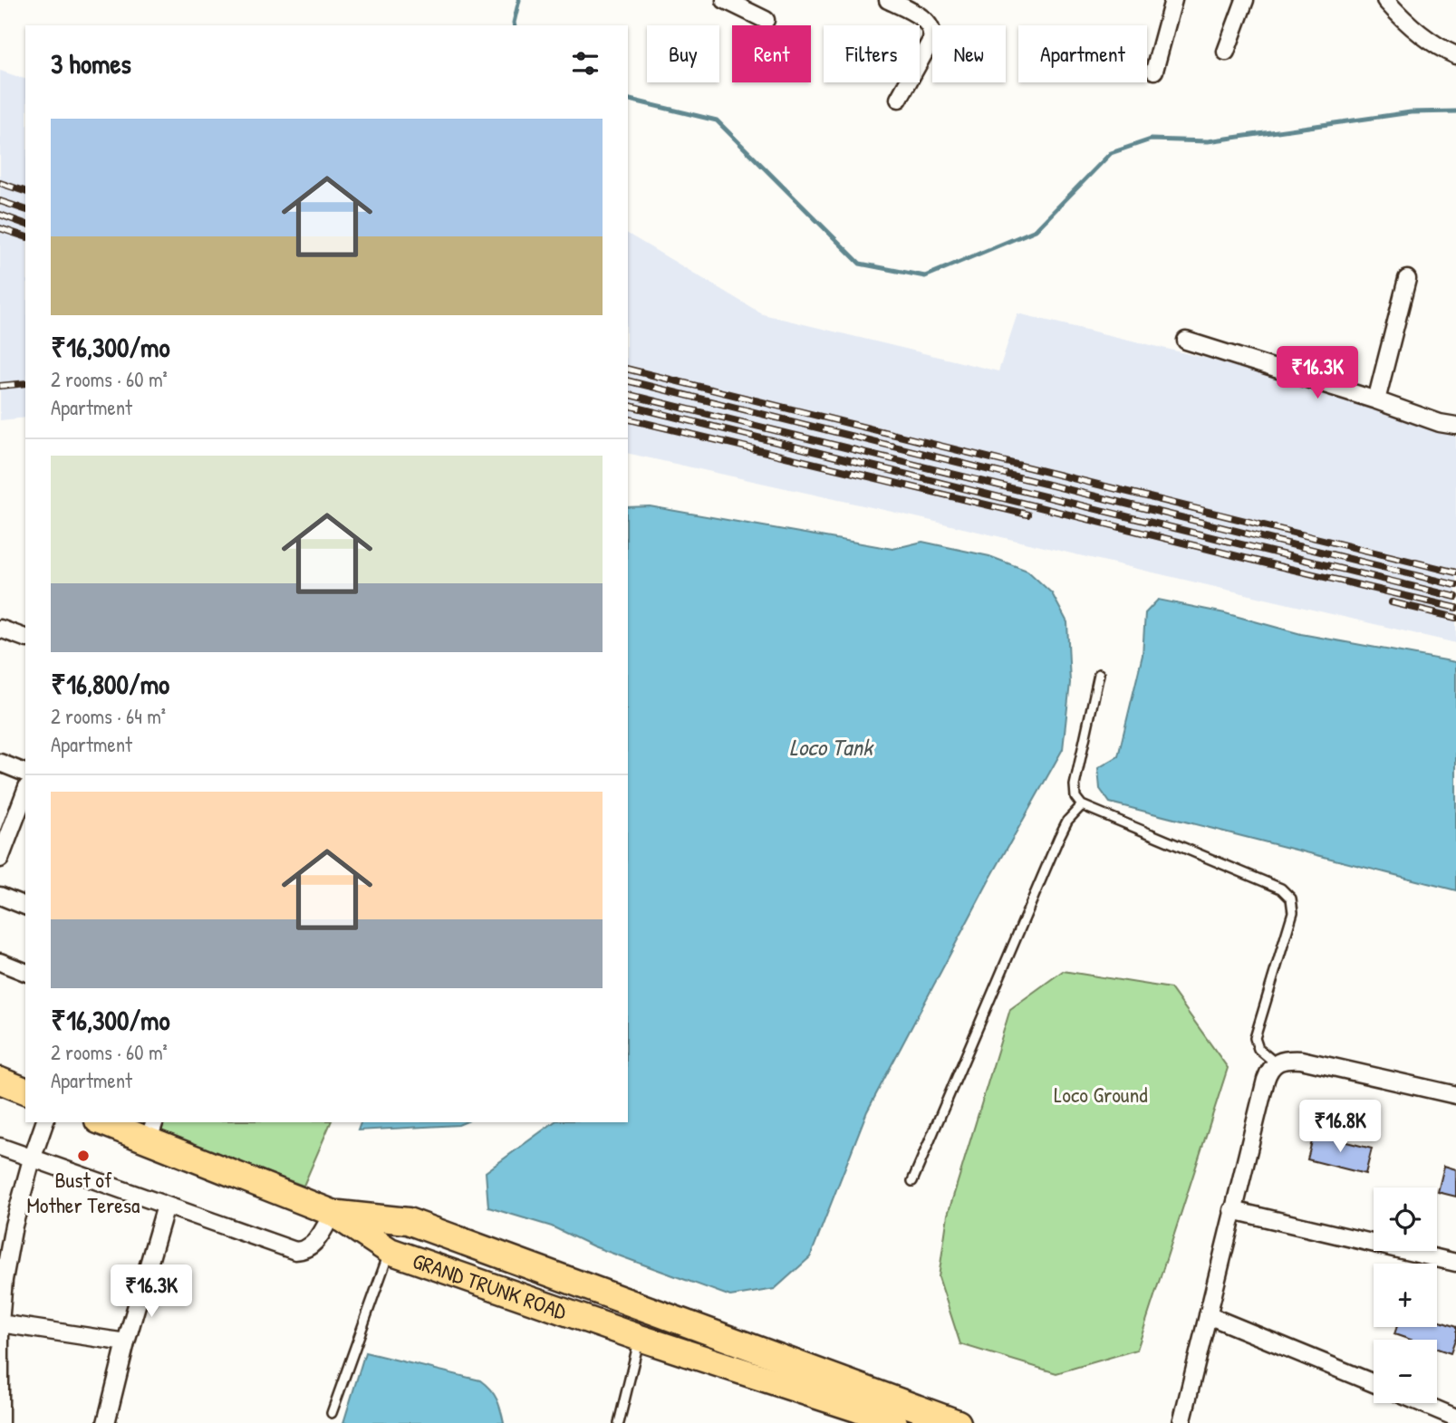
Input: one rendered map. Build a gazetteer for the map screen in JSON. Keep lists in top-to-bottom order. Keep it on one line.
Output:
{"streets":{"main road":["GRAND TRUNK ROAD"]},"water":["Loco Tank"],"parks":["Loco Ground"],"places":["Bust of Mother Teresa"],"page":{"chip":["Buy","Rent","Filters","New","Apartment"],"heading":"3 homes","list":[{"name":"₹16,300/mo","note":"2 rooms · 60 m² · Apartment"},{"name":"₹16,800/mo","note":"2 rooms · 64 m² · Apartment"},{"name":"₹16,300/mo","note":"2 rooms · 60 m² · Apartment"}],"price":["₹16.3K","₹16.8K","₹16.3K"],"map_buttons":["+","−"]}}
